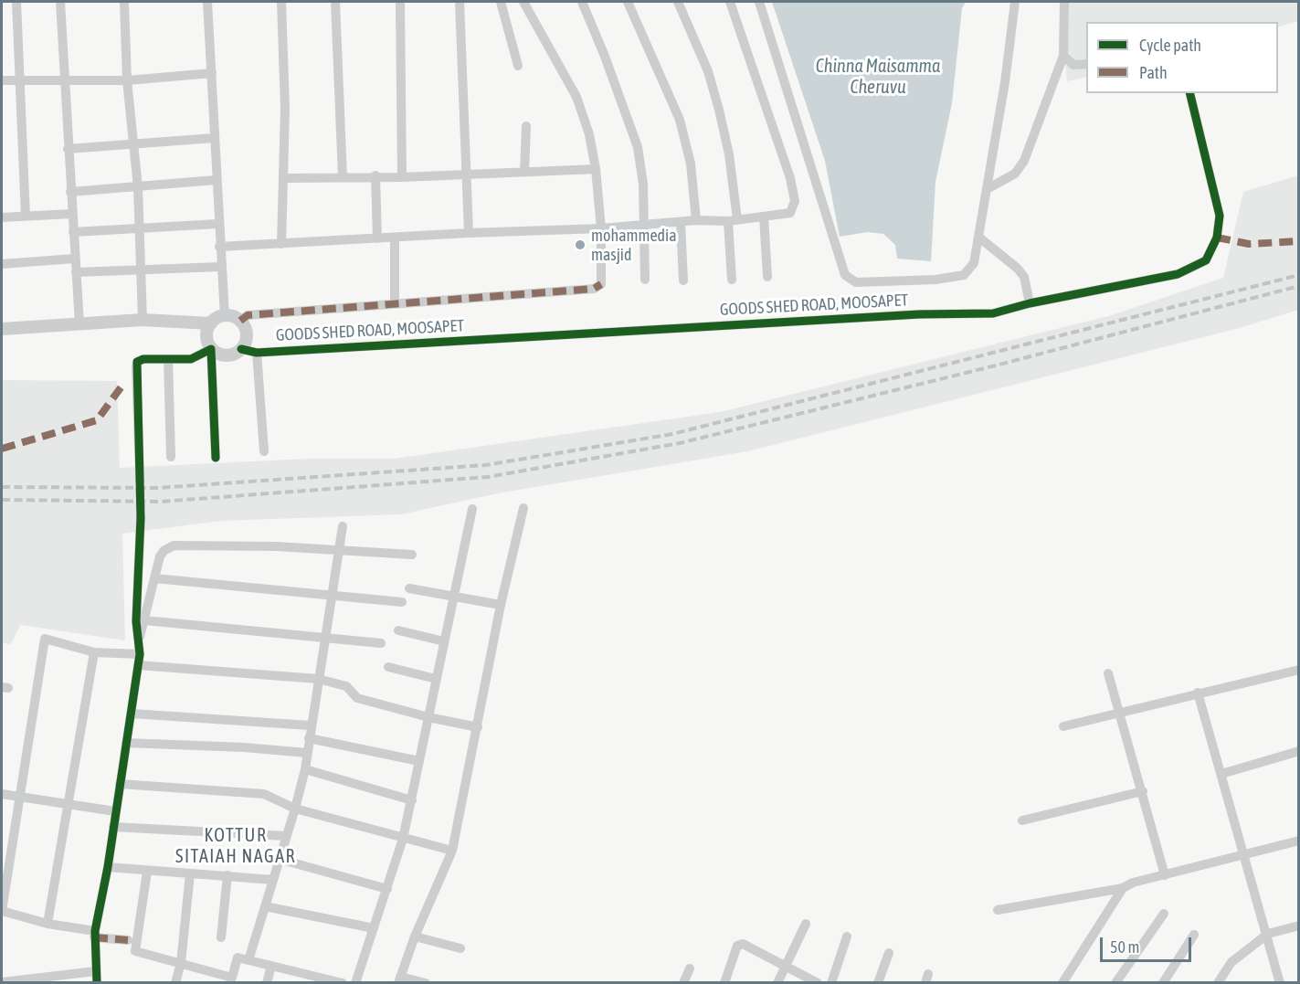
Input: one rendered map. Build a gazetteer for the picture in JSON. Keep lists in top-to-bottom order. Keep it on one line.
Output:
{"streets":{"street":["GOODS SHED ROAD, MOOSAPET"]},"districts":["KOTTUR SITAIAH NAGAR"],"water":["Chinna Maisamma Cheruvu"],"places":["mohammedia masjid"],"legend":["Cycle path","Path"],"scale_bar":"50 m"}
